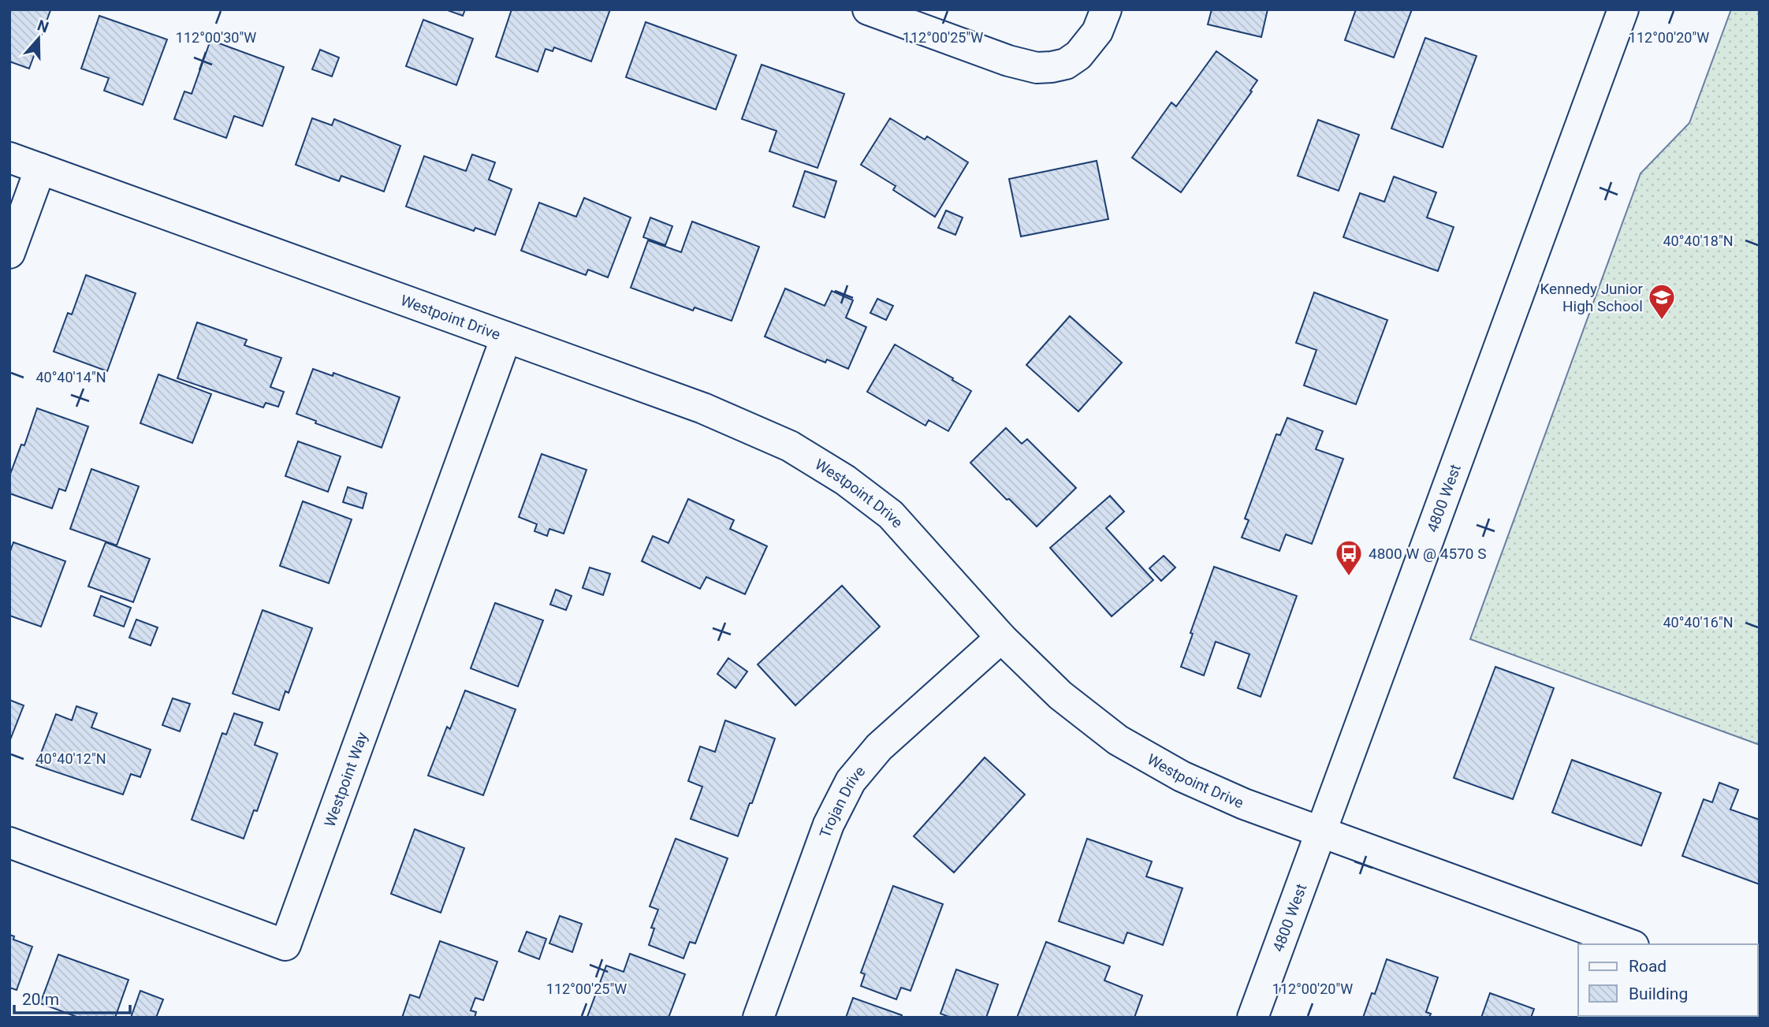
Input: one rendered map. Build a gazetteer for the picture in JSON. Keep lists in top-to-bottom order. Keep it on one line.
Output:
{"streets":{"street":["Westpoint Drive","4800 West","Westpoint Way","Trojan Drive"]},"crossings":[["Westpoint Drive","4800 West"],["Westpoint Drive","Westpoint Way"],["Westpoint Drive","Trojan Drive"]],"places":{"school or university":["Kennedy Junior High School"],"bus stop":["4800 W @ 4570 S"]},"legend":["Road","Building"],"scale_bar":"20 m","north":"top","coordinates":["112°00'30\"W","112°00'25\"W","112°00'20\"W","40°40'18\"N","40°40'14\"N","40°40'16\"N","40°40'12\"N"]}
